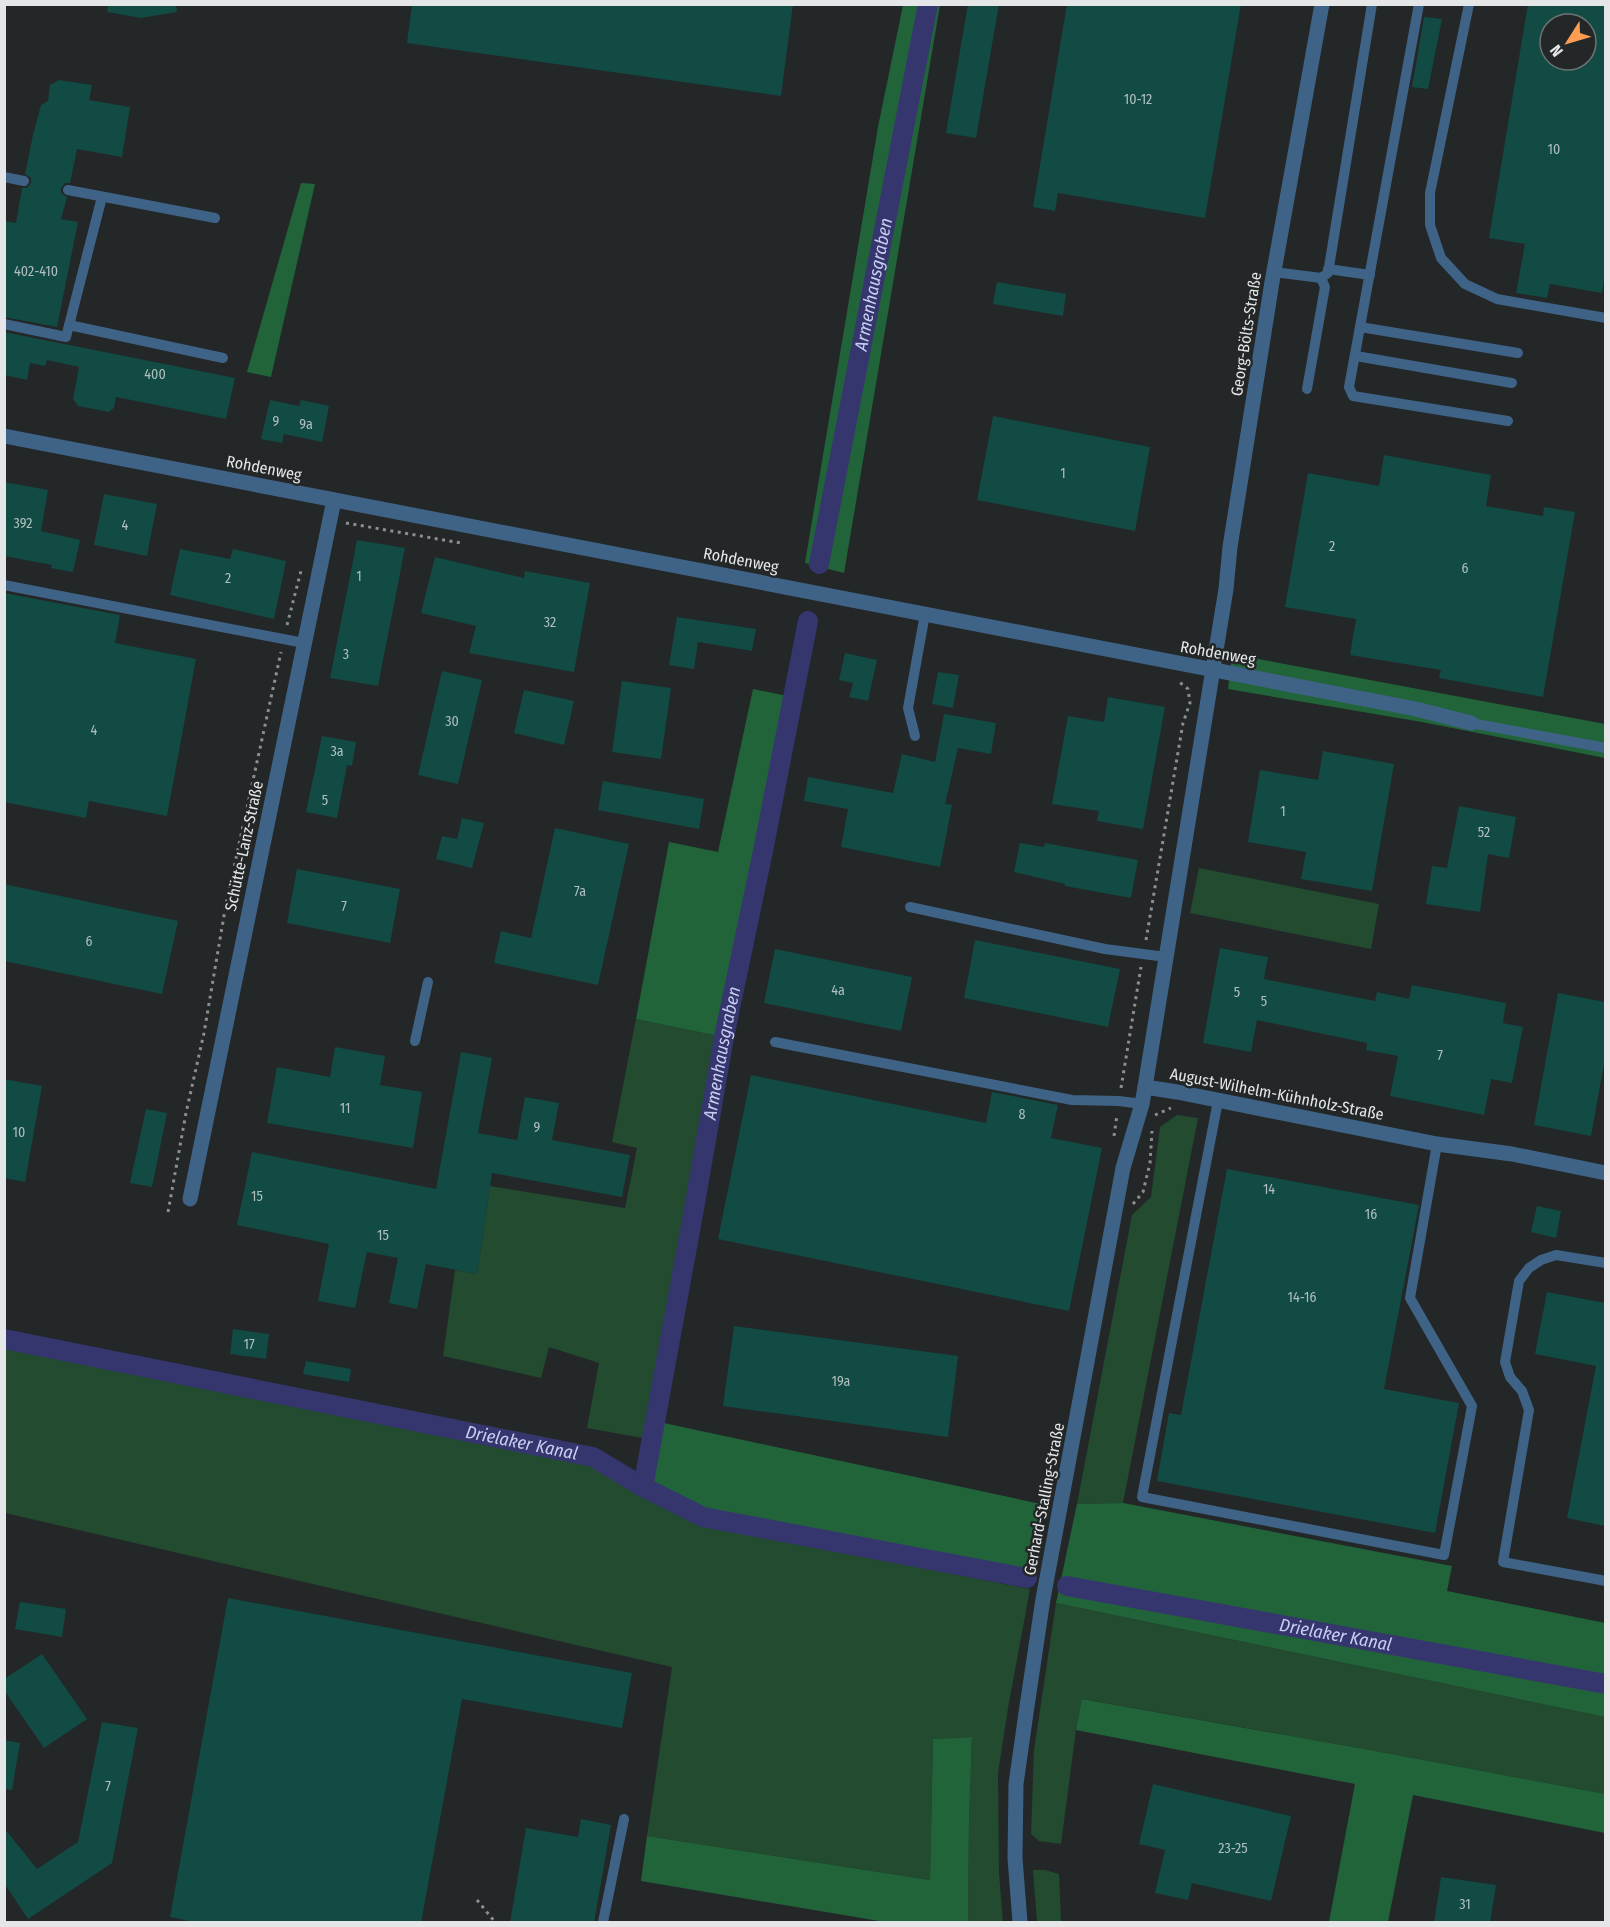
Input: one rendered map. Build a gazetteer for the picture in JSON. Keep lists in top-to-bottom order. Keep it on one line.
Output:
{"streets":{"street":["Georg-Bölts-Straße","Rohdenweg","Schütte-Lanz-Straße","August-Wilhelm-Kühnholz-Straße","Gerhard-Stalling-Straße"]},"crossings":[["Georg-Bölts-Straße","Rohdenweg"],["Georg-Bölts-Straße","August-Wilhelm-Kühnholz-Straße"],["Rohdenweg","Schütte-Lanz-Straße"],["Rohdenweg","August-Wilhelm-Kühnholz-Straße"],["August-Wilhelm-Kühnholz-Straße","Gerhard-Stalling-Straße"]],"water":["Armenhausgraben","Drielaker Kanal"],"house_numbers":["10-12","10","402-410","400","9","9a","1","392","4","2","6","1","2","32","3","30","4","3a","5","1","52","7a","7","6","4a","5","5","7","11","8","9","10","14","15","16","15","14-16","17","19a","7","23-25","31"],"north":"bottom left"}
